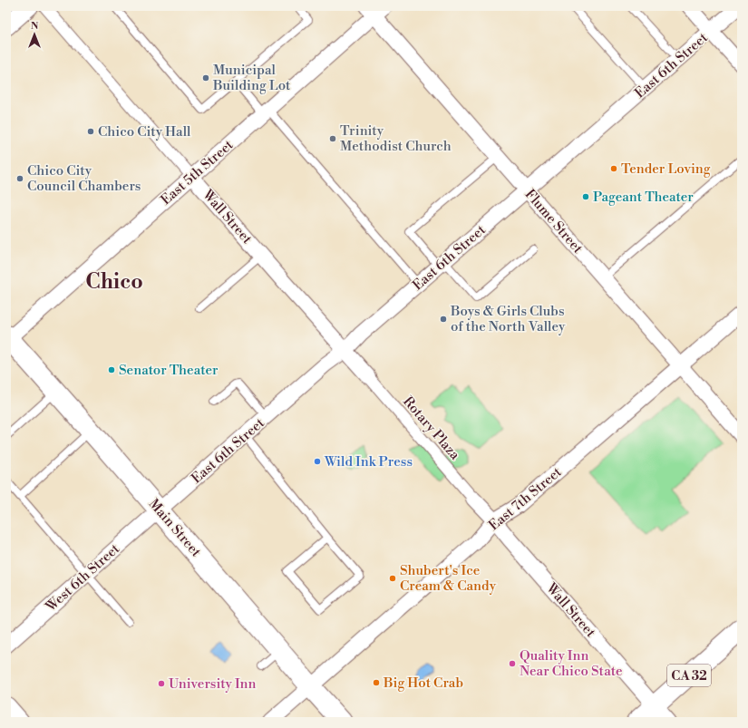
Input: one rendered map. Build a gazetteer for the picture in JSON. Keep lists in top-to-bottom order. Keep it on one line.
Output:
{"streets":{"main road":["Main Street","CA 32"],"street":["East 6th Street","East 5th Street","Wall Street","Flume Street","Rotary Plaza","East 7th Street","West 6th Street"]},"crossings":[["East 6th Street","Wall Street"],["East 6th Street","Flume Street"],["East 6th Street","Main Street"],["East 6th Street","West 6th Street"],["East 5th Street","Wall Street"],["East 5th Street","Flume Street"],["East 5th Street","Main Street"],["Wall Street","Rotary Plaza"],["Wall Street","East 7th Street"],["Wall Street","CA 32"],["Flume Street","East 7th Street"],["East 7th Street","Main Street"],["Main Street","West 6th Street"]],"districts":["Chico"],"places":["Municipal Building Lot","Chico City Hall","Trinity Methodist Church","Tender Loving","Chico City Council Chambers","Pageant Theater","Boys & Girls Clubs of the North Valley","Senator Theater","Wild Ink Press","Shubert's Ice Cream & Candy","Quality Inn Near Chico State","Big Hot Crab","University Inn"],"north":"top"}
